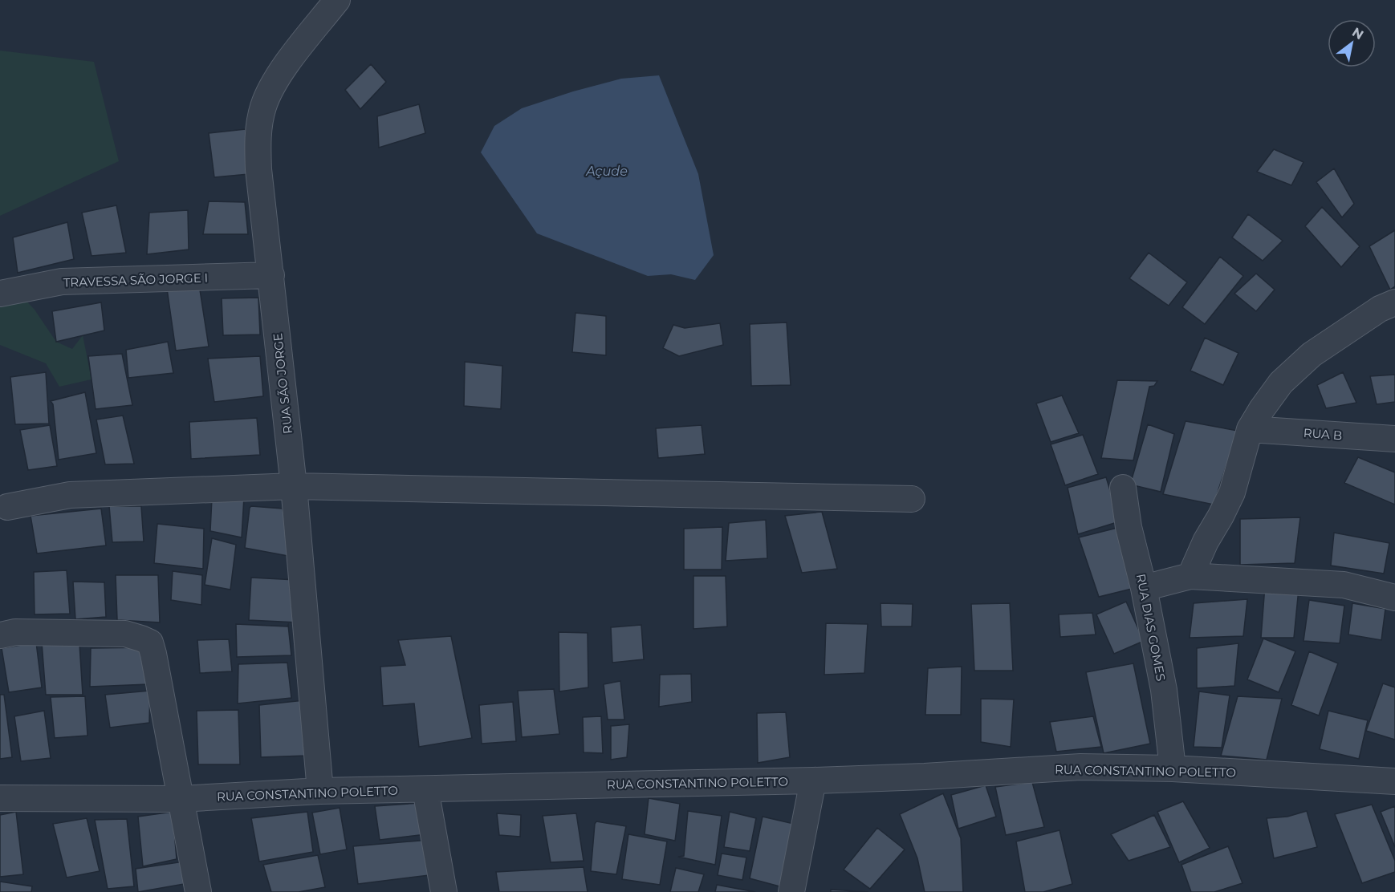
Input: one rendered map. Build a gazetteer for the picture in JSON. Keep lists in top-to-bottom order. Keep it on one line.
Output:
{"streets":{"street":["TRAVESSA SÃO JORGE I","RUA SÃO JORGE","RUA B","RUA DIAS GOMES","RUA CONSTANTINO POLETTO"]},"crossings":[["TRAVESSA SÃO JORGE I","RUA SÃO JORGE"],["RUA SÃO JORGE","RUA CONSTANTINO POLETTO"],["RUA DIAS GOMES","RUA CONSTANTINO POLETTO"]],"water":["Açude"],"north":"top right"}
